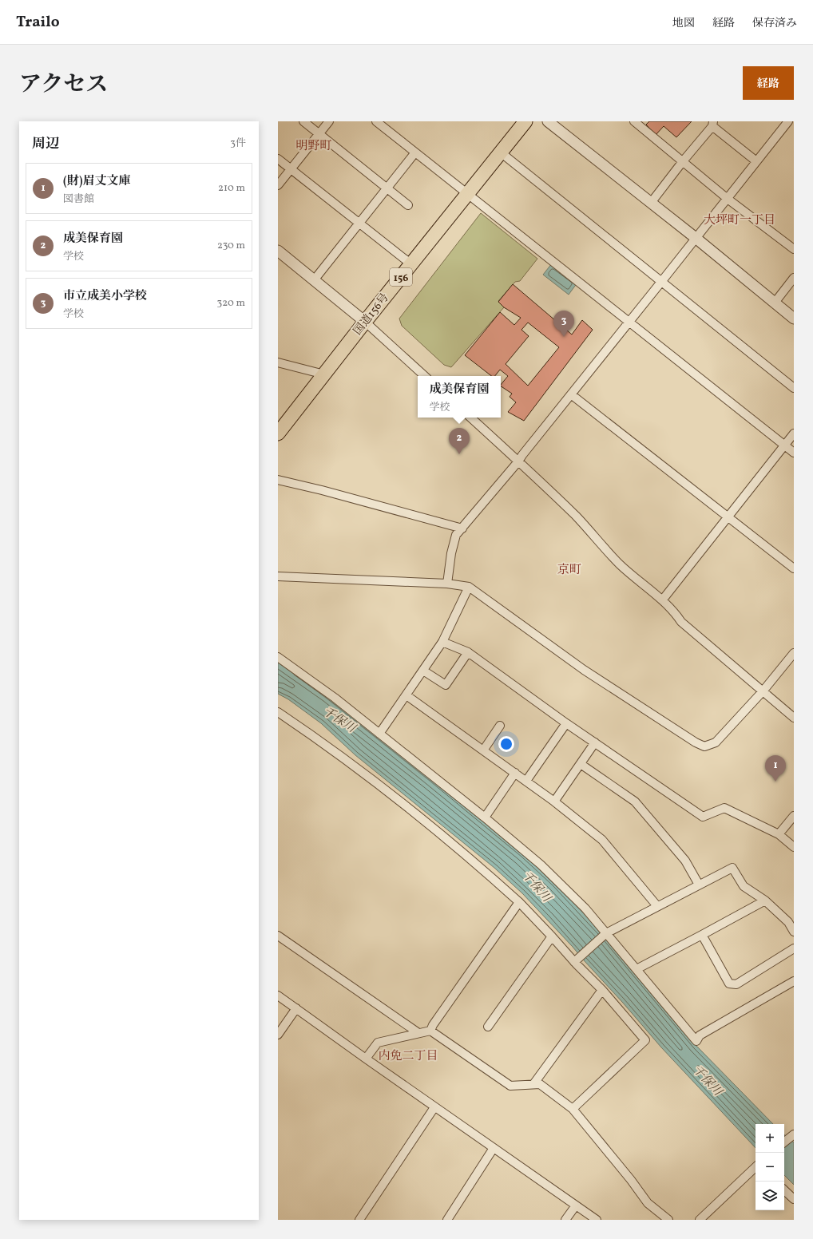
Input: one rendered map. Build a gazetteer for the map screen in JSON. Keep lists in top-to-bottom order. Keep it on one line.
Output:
{"streets":{"highway":["156","国道156号"]},"districts":["明野町","大坪町一丁目","京町","内免二丁目"],"water":["千保川"],"page":{"header":"Trailo","nav":["地図","経路","保存済み"],"title":"アクセス","buttons":"経路","heading":["周辺","3件"],"list":[{"mark":"1","name":"(財)眉丈文庫","note":"図書館","value":"210 m"},{"mark":"2","name":"成美保育園","note":"学校","value":"230 m"},{"mark":"3","name":"市立成美小学校","note":"学校","value":"320 m"}],"pins":["3","2","1"],"popup":["成美保育園","学校"],"map_buttons":["+","−"]}}
